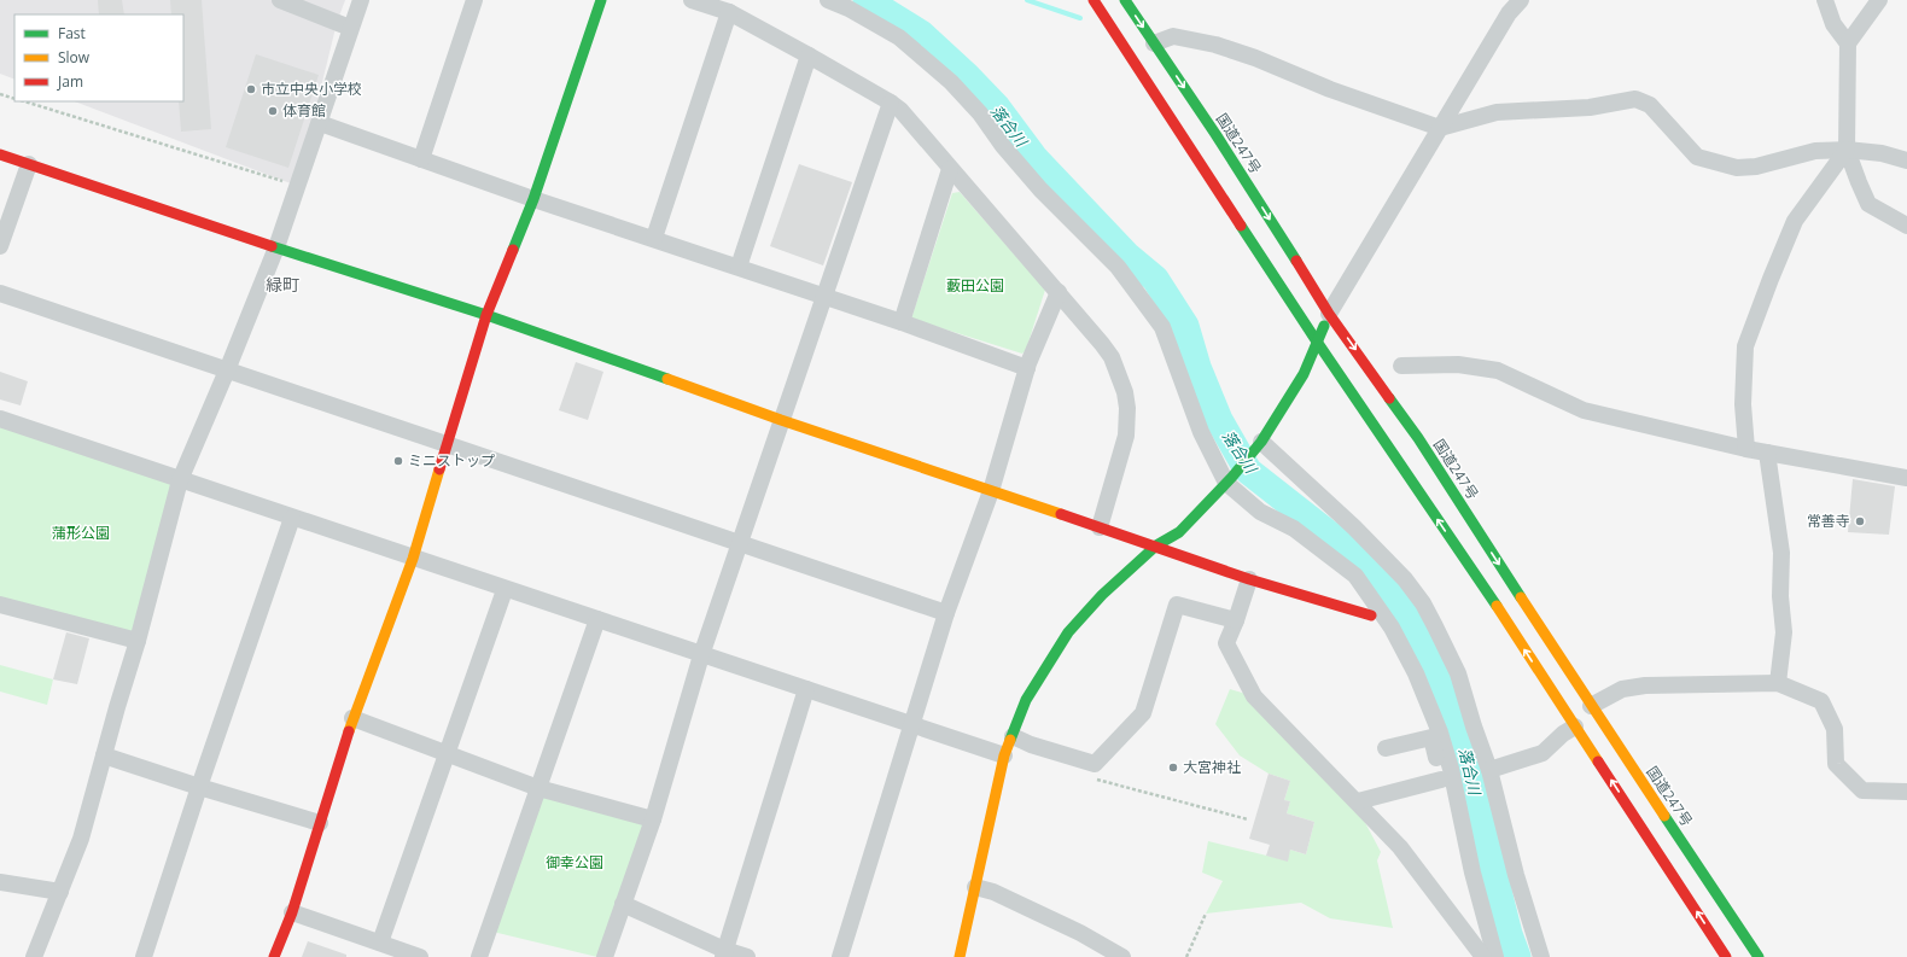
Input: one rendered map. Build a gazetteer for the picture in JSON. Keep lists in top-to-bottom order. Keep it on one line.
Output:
{"streets":{"main road":["国道247号"]},"districts":["緑町"],"water":["落合川"],"parks":["藪田公園","蒲形公園","御幸公園"],"places":["市立中央小学校","体育館","ミニストップ","常善寺","大宮神社"],"legend":["Fast","Slow","Jam"]}
